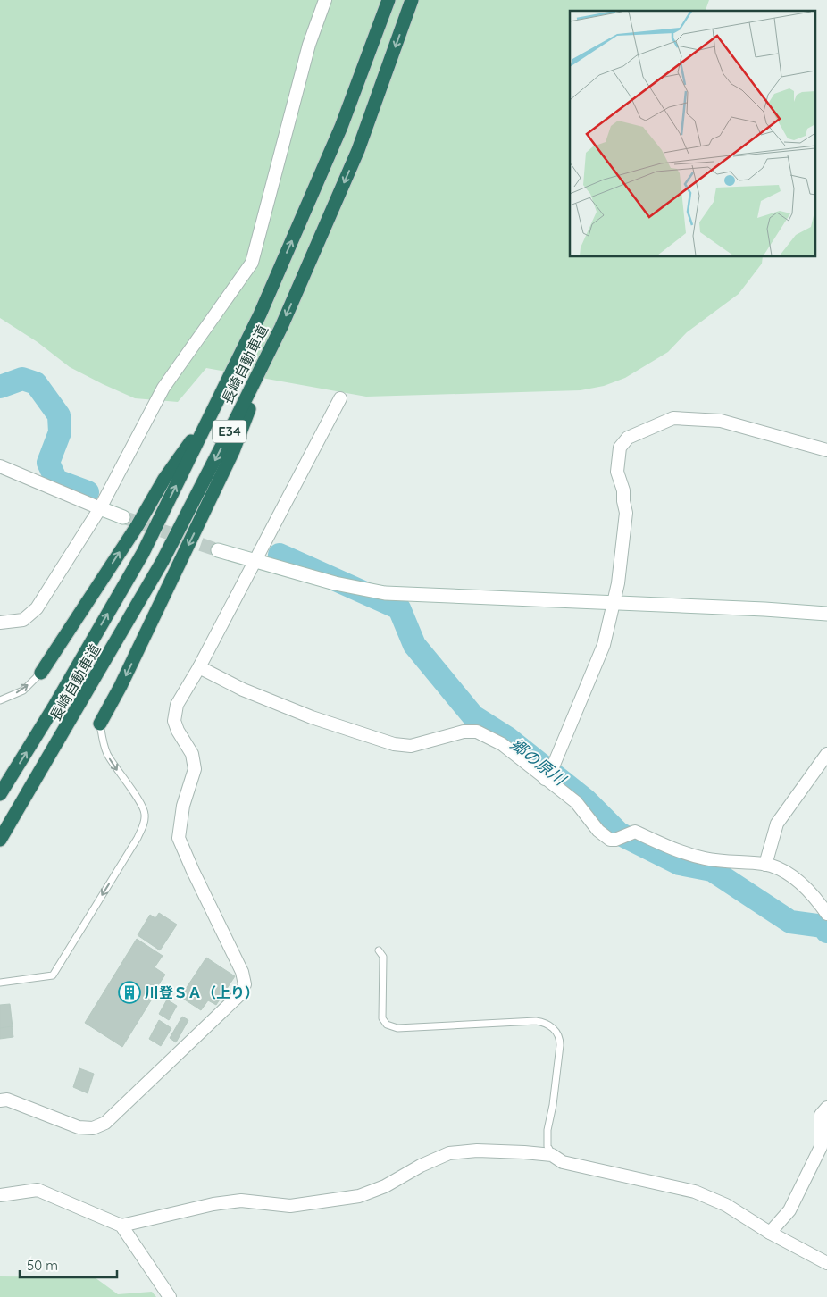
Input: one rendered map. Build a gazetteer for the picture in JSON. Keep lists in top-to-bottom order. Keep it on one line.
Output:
{"streets":{"highway":["長崎自動車道","E34"]},"water":["郷の原川"],"places":{"building":["川登ＳＡ（上り）"]},"scale_bar":"50 m"}
